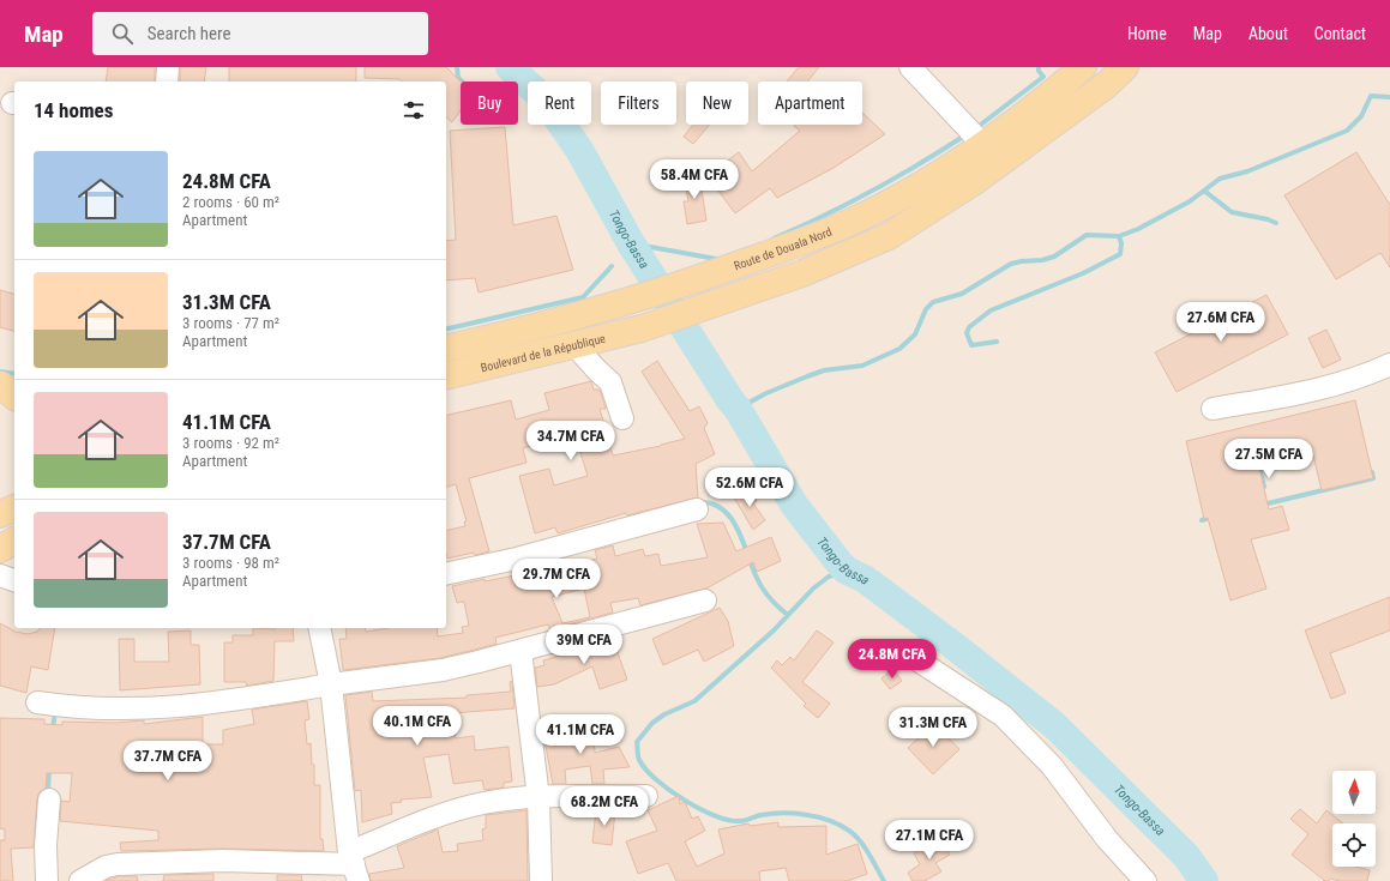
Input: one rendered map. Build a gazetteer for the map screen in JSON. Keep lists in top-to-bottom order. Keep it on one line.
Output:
{"streets":{"main road":["Route de Douala Nord","Boulevard de la République"]},"crossings":[["Route de Douala Nord","Boulevard de la République"]],"water":["Tongo-Bassa"],"north":"top","page":{"header":"Map","search":"Search here","nav":["Home","Map","About","Contact"],"chip":["Buy","Rent","Filters","New","Apartment"],"heading":"14 homes","list":[{"name":"24.8M CFA","note":"2 rooms · 60 m² · Apartment"},{"name":"31.3M CFA","note":"3 rooms · 77 m² · Apartment"},{"name":"41.1M CFA","note":"3 rooms · 92 m² · Apartment"},{"name":"37.7M CFA","note":"3 rooms · 98 m² · Apartment"}],"price":["58.4M CFA","27.6M CFA","34.7M CFA","27.5M CFA","52.6M CFA","29.7M CFA","39M CFA","24.8M CFA","40.1M CFA","31.3M CFA","41.1M CFA","37.7M CFA","68.2M CFA","27.1M CFA"]}}
